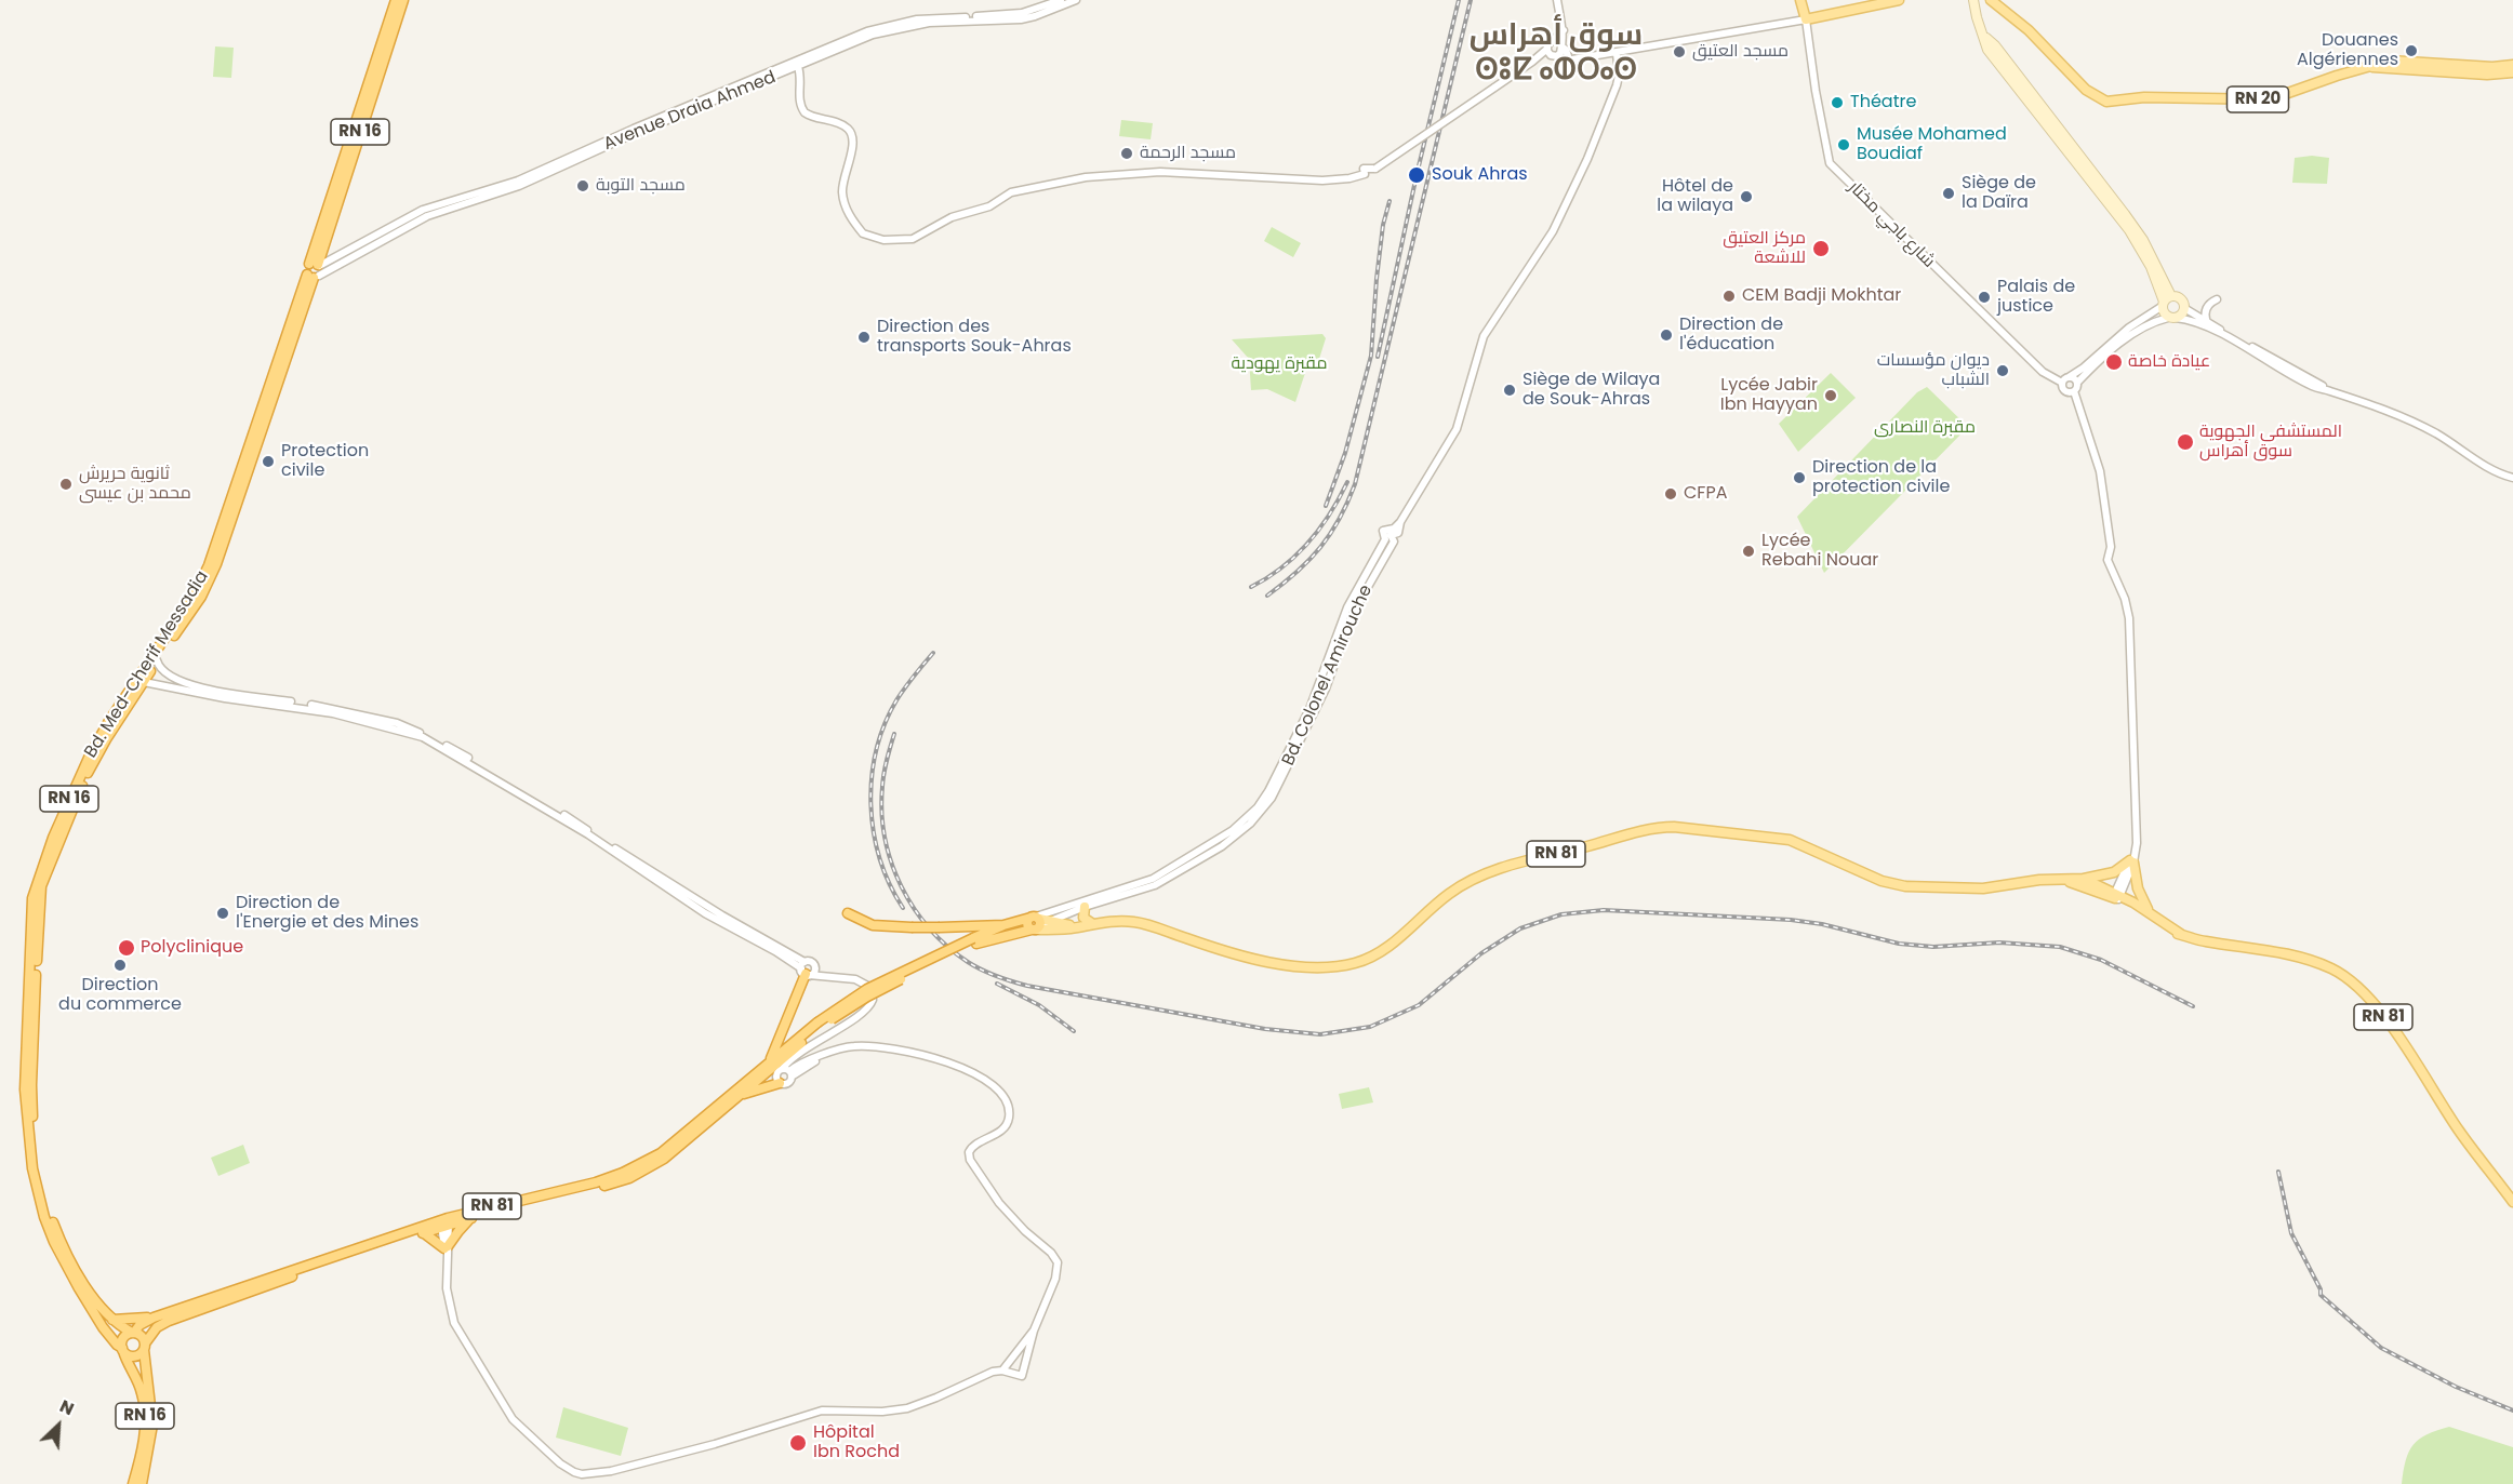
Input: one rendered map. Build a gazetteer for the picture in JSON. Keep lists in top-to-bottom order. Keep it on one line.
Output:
{"streets":{"highway":["RN 16","Bd. Med-Cherif Messadia","RN 81"],"main road":["RN 20"],"street":["Avenue Draia Ahmed","شارع باجي مختار","Bd. Colonel Amirouche"]},"crossings":[["Avenue Draia Ahmed","RN 16"],["Avenue Draia Ahmed","Bd. Med-Cherif Messadia"],["RN 16","Bd. Med-Cherif Messadia"],["RN 16","RN 81"],["Bd. Med-Cherif Messadia","RN 81"],["Bd. Colonel Amirouche","RN 81"]],"districts":["سوق أهراس ⵙⵓⵇ ⴰⵀⵔⴰⵙ"],"parks":["مقبرة يهودية","مقبرة النصارى"],"places":["Douanes Algériennes","مسجد العتيق","Théatre","Musée Mohamed Boudiaf","مسجد الرحمة","Souk Ahras","مسجد التوبة","Siège de la Daïra","Hôtel de la wilaya","مركز العتيق للاشعة","CEM Badji Mokhtar","Palais de justice","Direction de l'éducation","Direction des transports Souk-Ahras","عيادة خاصة","ديوان مؤسسات الشباب","Siège de Wilaya de Souk-Ahras","Lycée Jabir Ibn Hayyan","المستشفى الجهوية سوق أهراس","Protection civile","Direction de la protection civile","ثانوية حريرش محمد بن عيسى","CFPA","Lycée Rebahi Nouar","Direction de l'Energie et des Mines","Polyclinique","Direction du commerce","Hôpital Ibn Rochd"],"north":"top right"}
